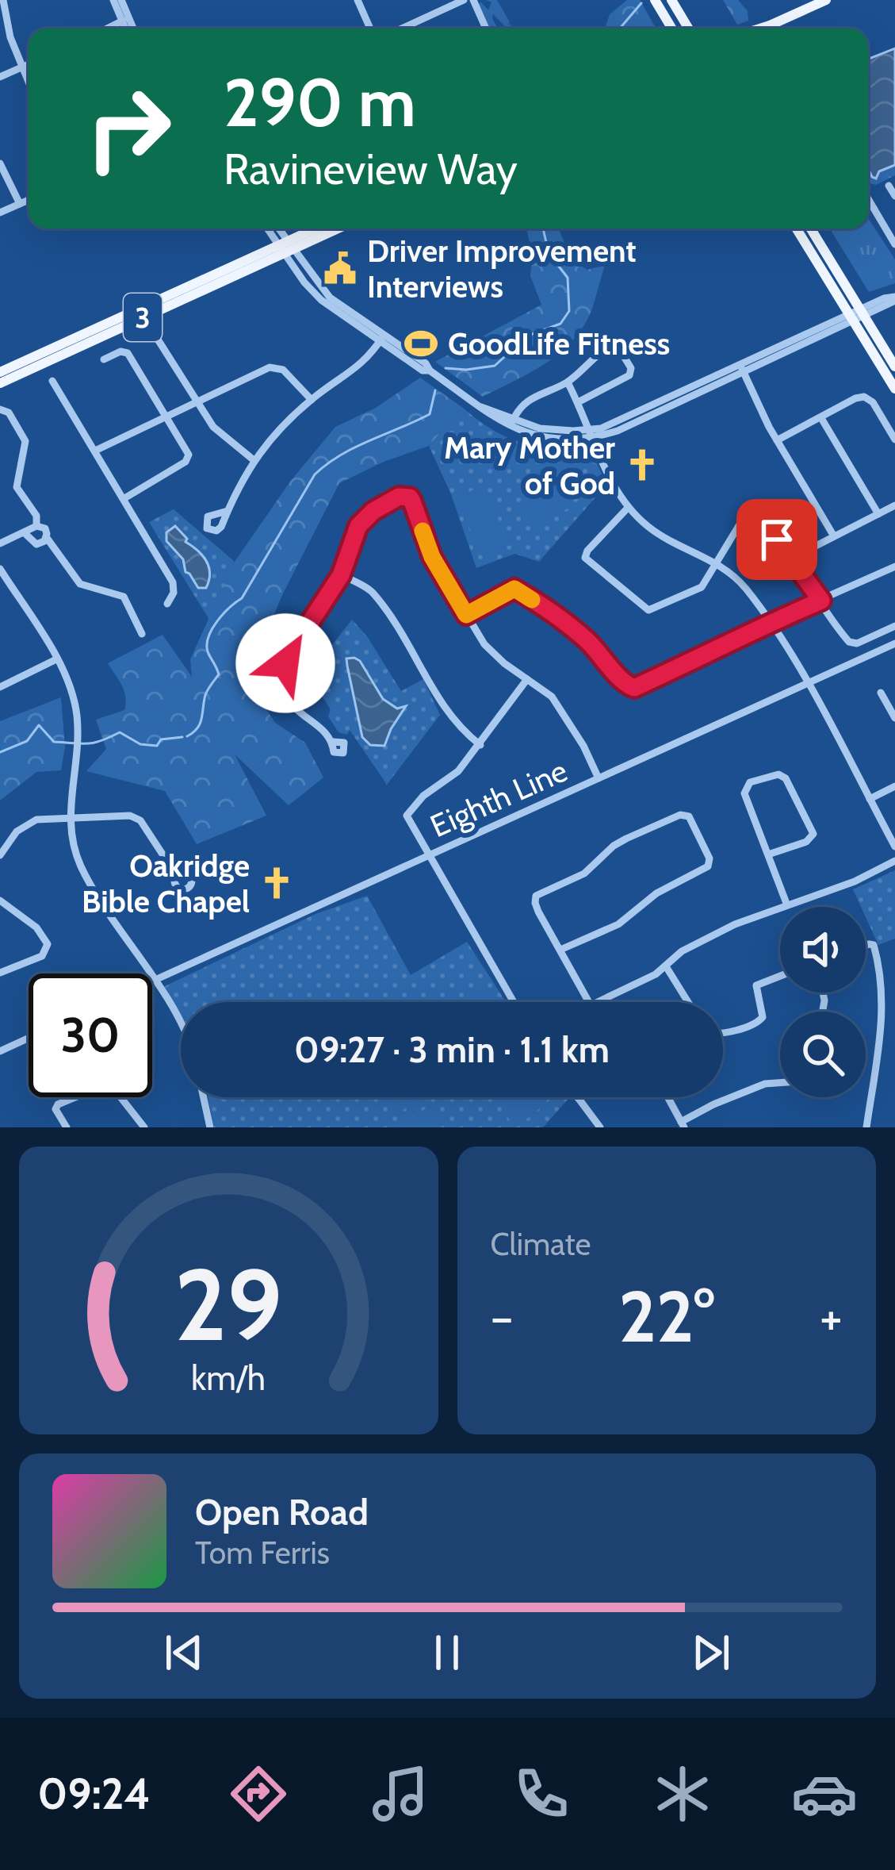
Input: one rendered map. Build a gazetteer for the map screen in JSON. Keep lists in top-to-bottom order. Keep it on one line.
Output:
{"streets":{"main road":["3"],"street":["Eighth Line"]},"places":{"public building":["Driver Improvement Interviews"],"sports":["GoodLife Fitness"],"church":["Mary Mother of God","Oakridge Bible Chapel"]},"page":{"turn":["290 m","Ravineview Way"],"limit":"30","trip":"09:27 · 3 min · 1.1 km","tile":"Climate","heat":["−","22°","+"],"song":["Open Road","Tom Ferris"],"tabs":"09:24","gauge":["29","km/h"]}}
